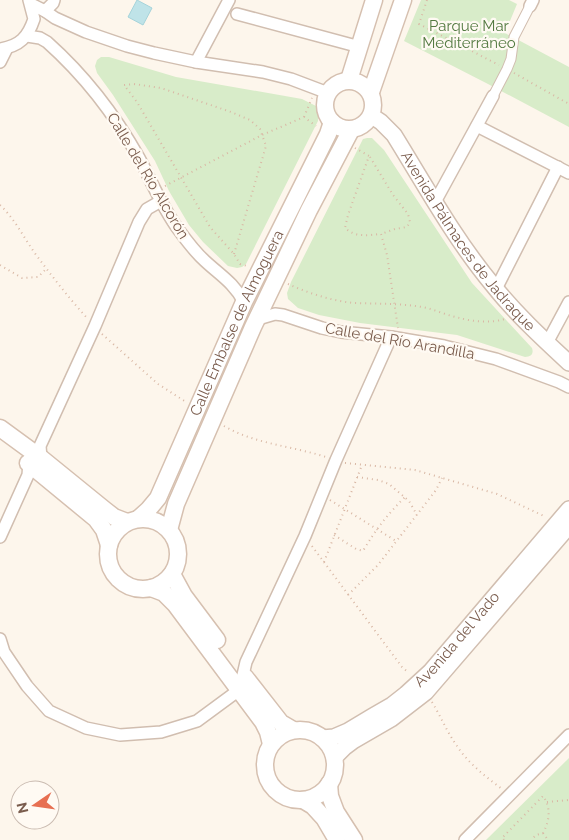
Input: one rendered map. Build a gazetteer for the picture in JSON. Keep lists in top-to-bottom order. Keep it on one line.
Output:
{"streets":{"main road":["Calle Embalse de Almoguera"],"street":["Calle del Río Alcorón","Avenida Pálmaces de Jadraque","Calle del Río Arandilla","Avenida del Vado"]},"crossings":[["Calle del Río Alcorón","Calle Embalse de Almoguera"],["Avenida Pálmaces de Jadraque","Calle Embalse de Almoguera"],["Calle Embalse de Almoguera","Calle del Río Arandilla"]],"parks":["Parque Mar Mediterráneo"],"north":"left"}
